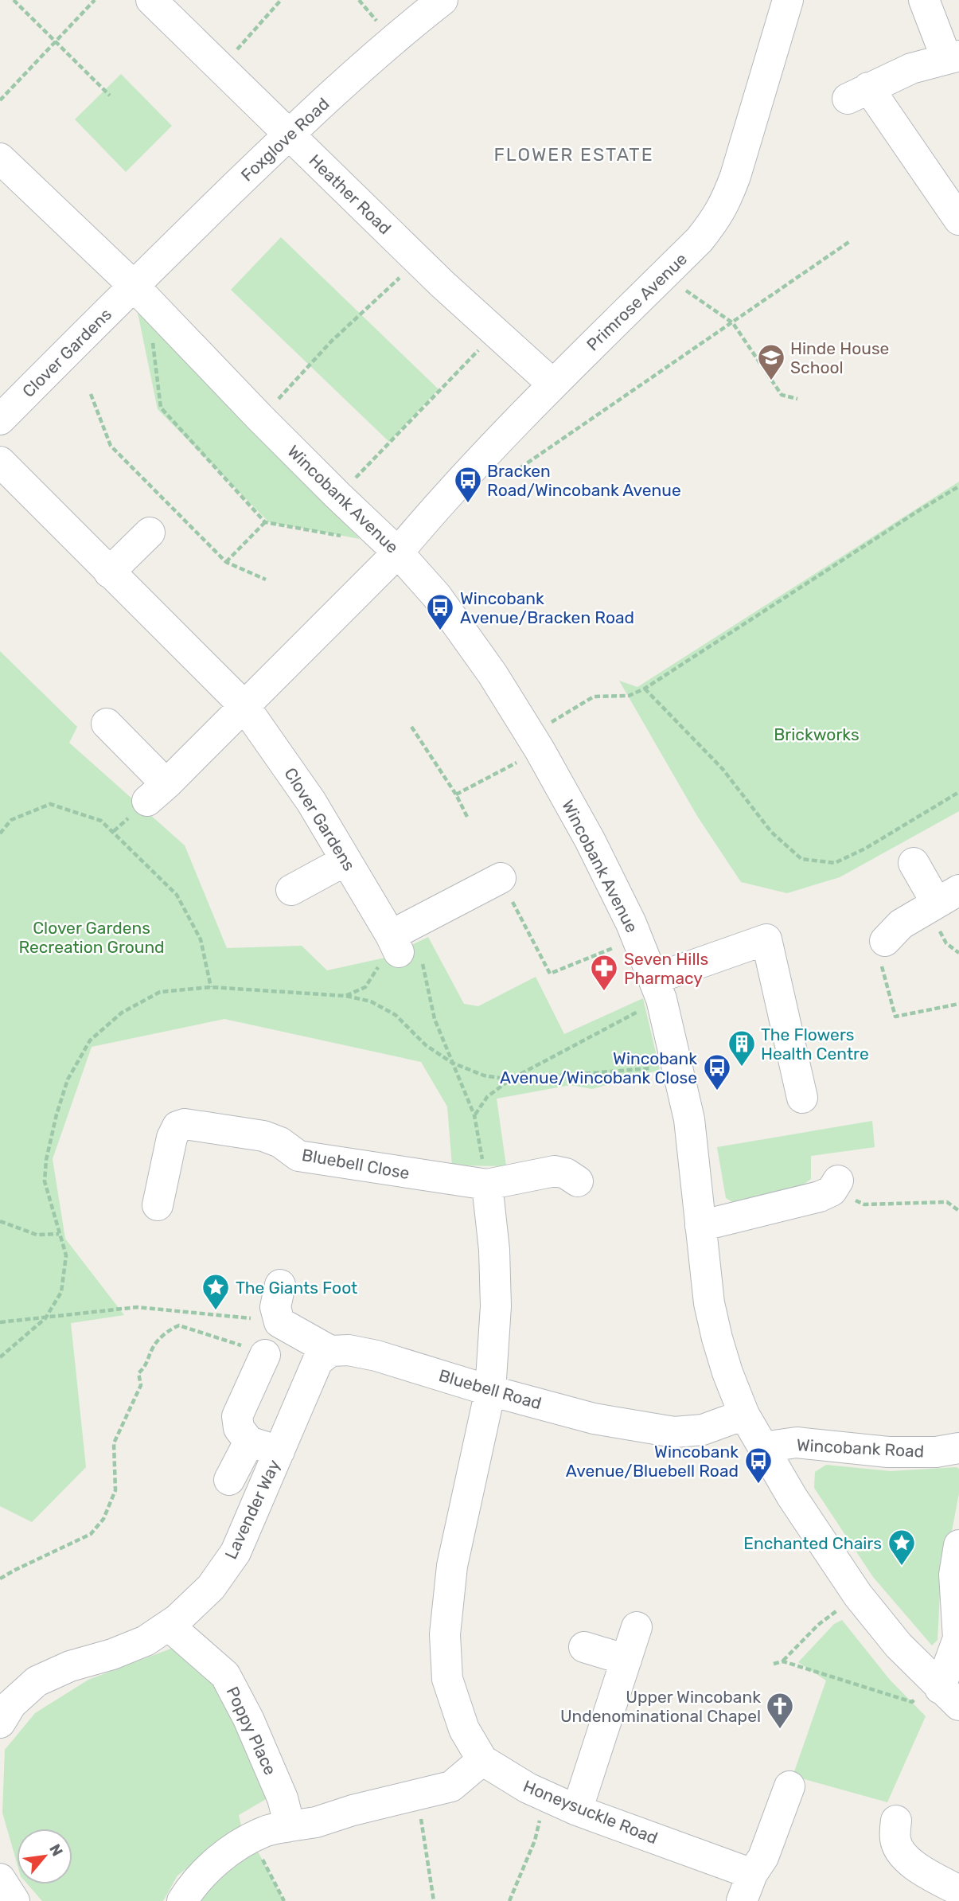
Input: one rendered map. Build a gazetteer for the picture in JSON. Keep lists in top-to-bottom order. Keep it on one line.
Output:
{"streets":{"street":["Foxglove Road","Heather Road","Primrose Avenue","Clover Gardens","Wincobank Avenue","Bluebell Close","Bluebell Road","Wincobank Road","Lavender Way","Poppy Place","Honeysuckle Road"]},"crossings":[["Foxglove Road","Heather Road"],["Foxglove Road","Clover Gardens"],["Foxglove Road","Wincobank Avenue"],["Heather Road","Primrose Avenue"],["Primrose Avenue","Wincobank Avenue"],["Clover Gardens","Wincobank Avenue"],["Wincobank Avenue","Bluebell Road"],["Wincobank Avenue","Wincobank Road"],["Bluebell Road","Lavender Way"],["Bluebell Road","Honeysuckle Road"],["Lavender Way","Poppy Place"]],"districts":["FLOWER ESTATE"],"parks":["Brickworks","Clover Gardens Recreation Ground"],"places":{"school or university":["Hinde House School"],"bus stop":["Bracken Road/Wincobank Avenue","Wincobank Avenue/Bracken Road","Wincobank Avenue/Wincobank Close","Wincobank Avenue/Bluebell Road"],"pharmacy":["Seven Hills Pharmacy"],"building":["The Flowers Health Centre"],"place":["The Giants Foot","Enchanted Chairs"],"church":["Upper Wincobank Undenominational Chapel"]},"north":"top right"}
